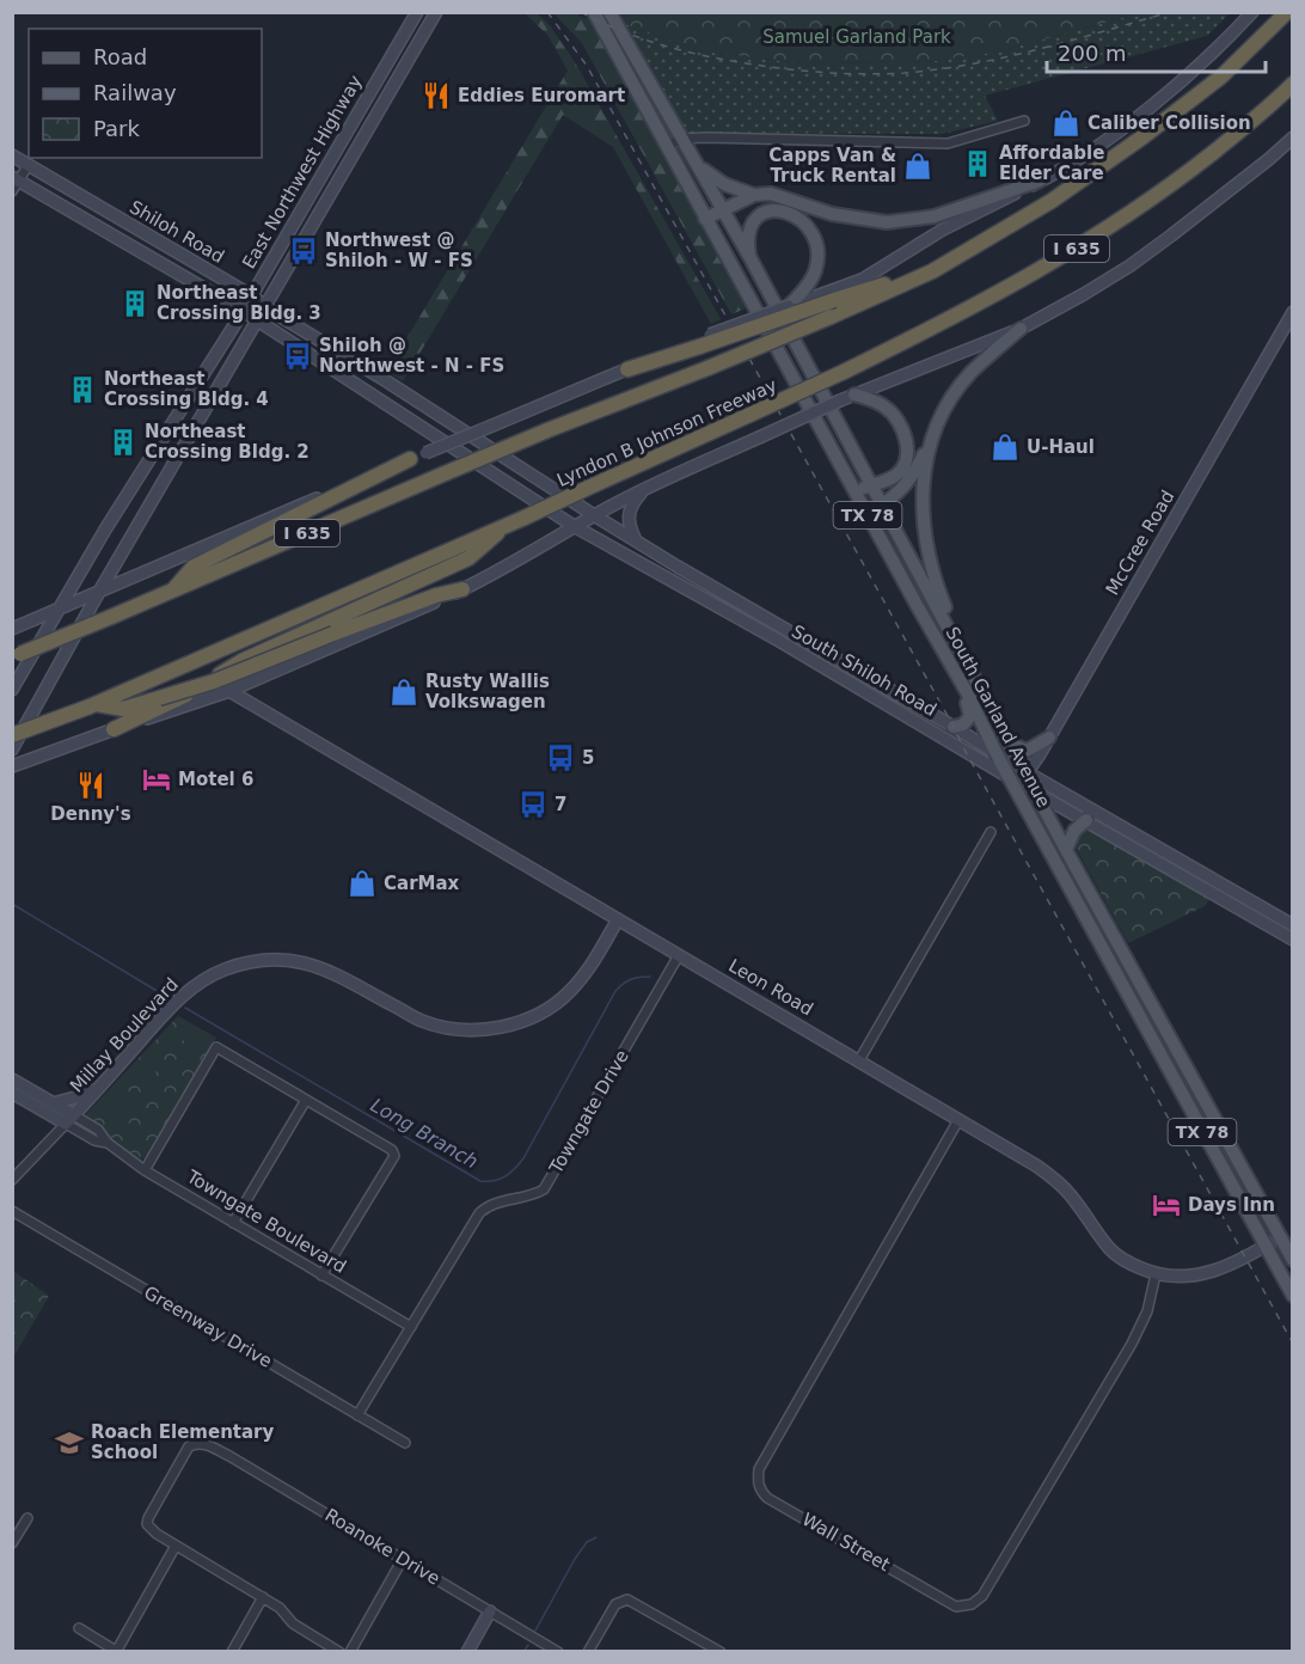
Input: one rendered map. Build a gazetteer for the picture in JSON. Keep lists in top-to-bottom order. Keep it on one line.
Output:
{"streets":{"highway":["I 635","Lyndon B Johnson Freeway"],"main road":["East Northwest Highway","Shiloh Road","TX 78","McCree Road","South Shiloh Road","South Garland Avenue","Leon Road","Millay Boulevard","Towngate Boulevard"],"street":["Towngate Drive","Greenway Drive","Wall Street","Roanoke Drive"]},"crossings":[["East Northwest Highway","Shiloh Road"],["Shiloh Road","South Shiloh Road"],["TX 78","South Garland Avenue"],["McCree Road","South Shiloh Road"],["McCree Road","South Garland Avenue"],["South Shiloh Road","South Garland Avenue"],["South Garland Avenue","Leon Road"],["Leon Road","Millay Boulevard"],["Leon Road","Towngate Drive"],["Leon Road","Wall Street"],["Millay Boulevard","Towngate Boulevard"],["Towngate Drive","Towngate Boulevard"],["Towngate Drive","Greenway Drive"]],"water":["Long Branch"],"parks":["Samuel Garland Park"],"places":{"restaurant":["Eddies Euromart","Denny's"],"shop":["Caliber Collision","Capps Van & Truck Rental","U-Haul","Rusty Wallis Volkswagen","CarMax"],"building":["Affordable Elder Care","Northeast Crossing Bldg. 3","Northeast Crossing Bldg. 4","Northeast Crossing Bldg. 2"],"bus stop":["Northwest @ Shiloh - W - FS","Shiloh @ Northwest - N - FS","5","7"],"hotel":["Motel 6","Days Inn"],"school or university":["Roach Elementary School"]},"legend":["Road","Railway","Park"],"scale_bar":"200 m"}
